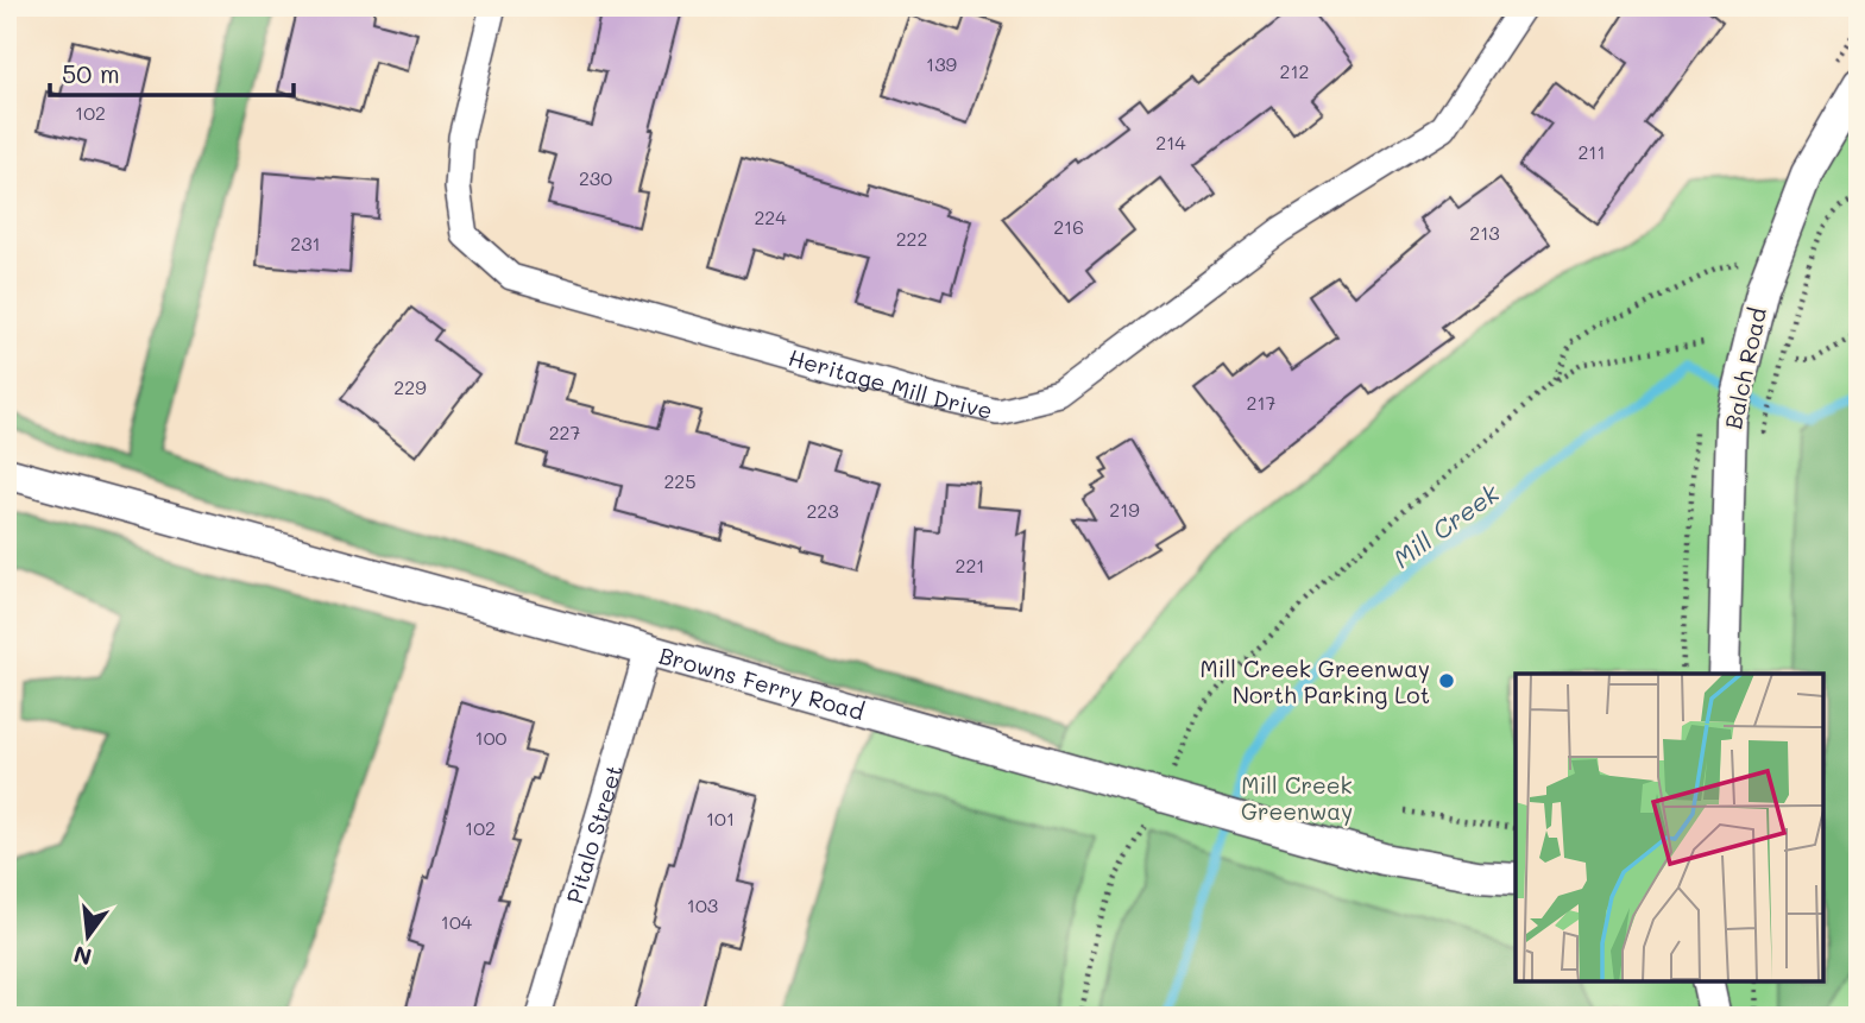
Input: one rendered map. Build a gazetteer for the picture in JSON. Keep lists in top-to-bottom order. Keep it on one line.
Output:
{"streets":{"street":["Balch Road","Heritage Mill Drive","Browns Ferry Road","Pitalo Street"]},"crossings":[["Browns Ferry Road","Pitalo Street"]],"water":["Mill Creek"],"parks":["Mill Creek Greenway"],"places":["Mill Creek Greenway North Parking Lot"],"house_numbers":["139","212","102","214","211","230","224","216","213","222","231","229","217","227","225","219","223","221","100","101","102","103","104"],"scale_bar":"50 m","north":"bottom"}
